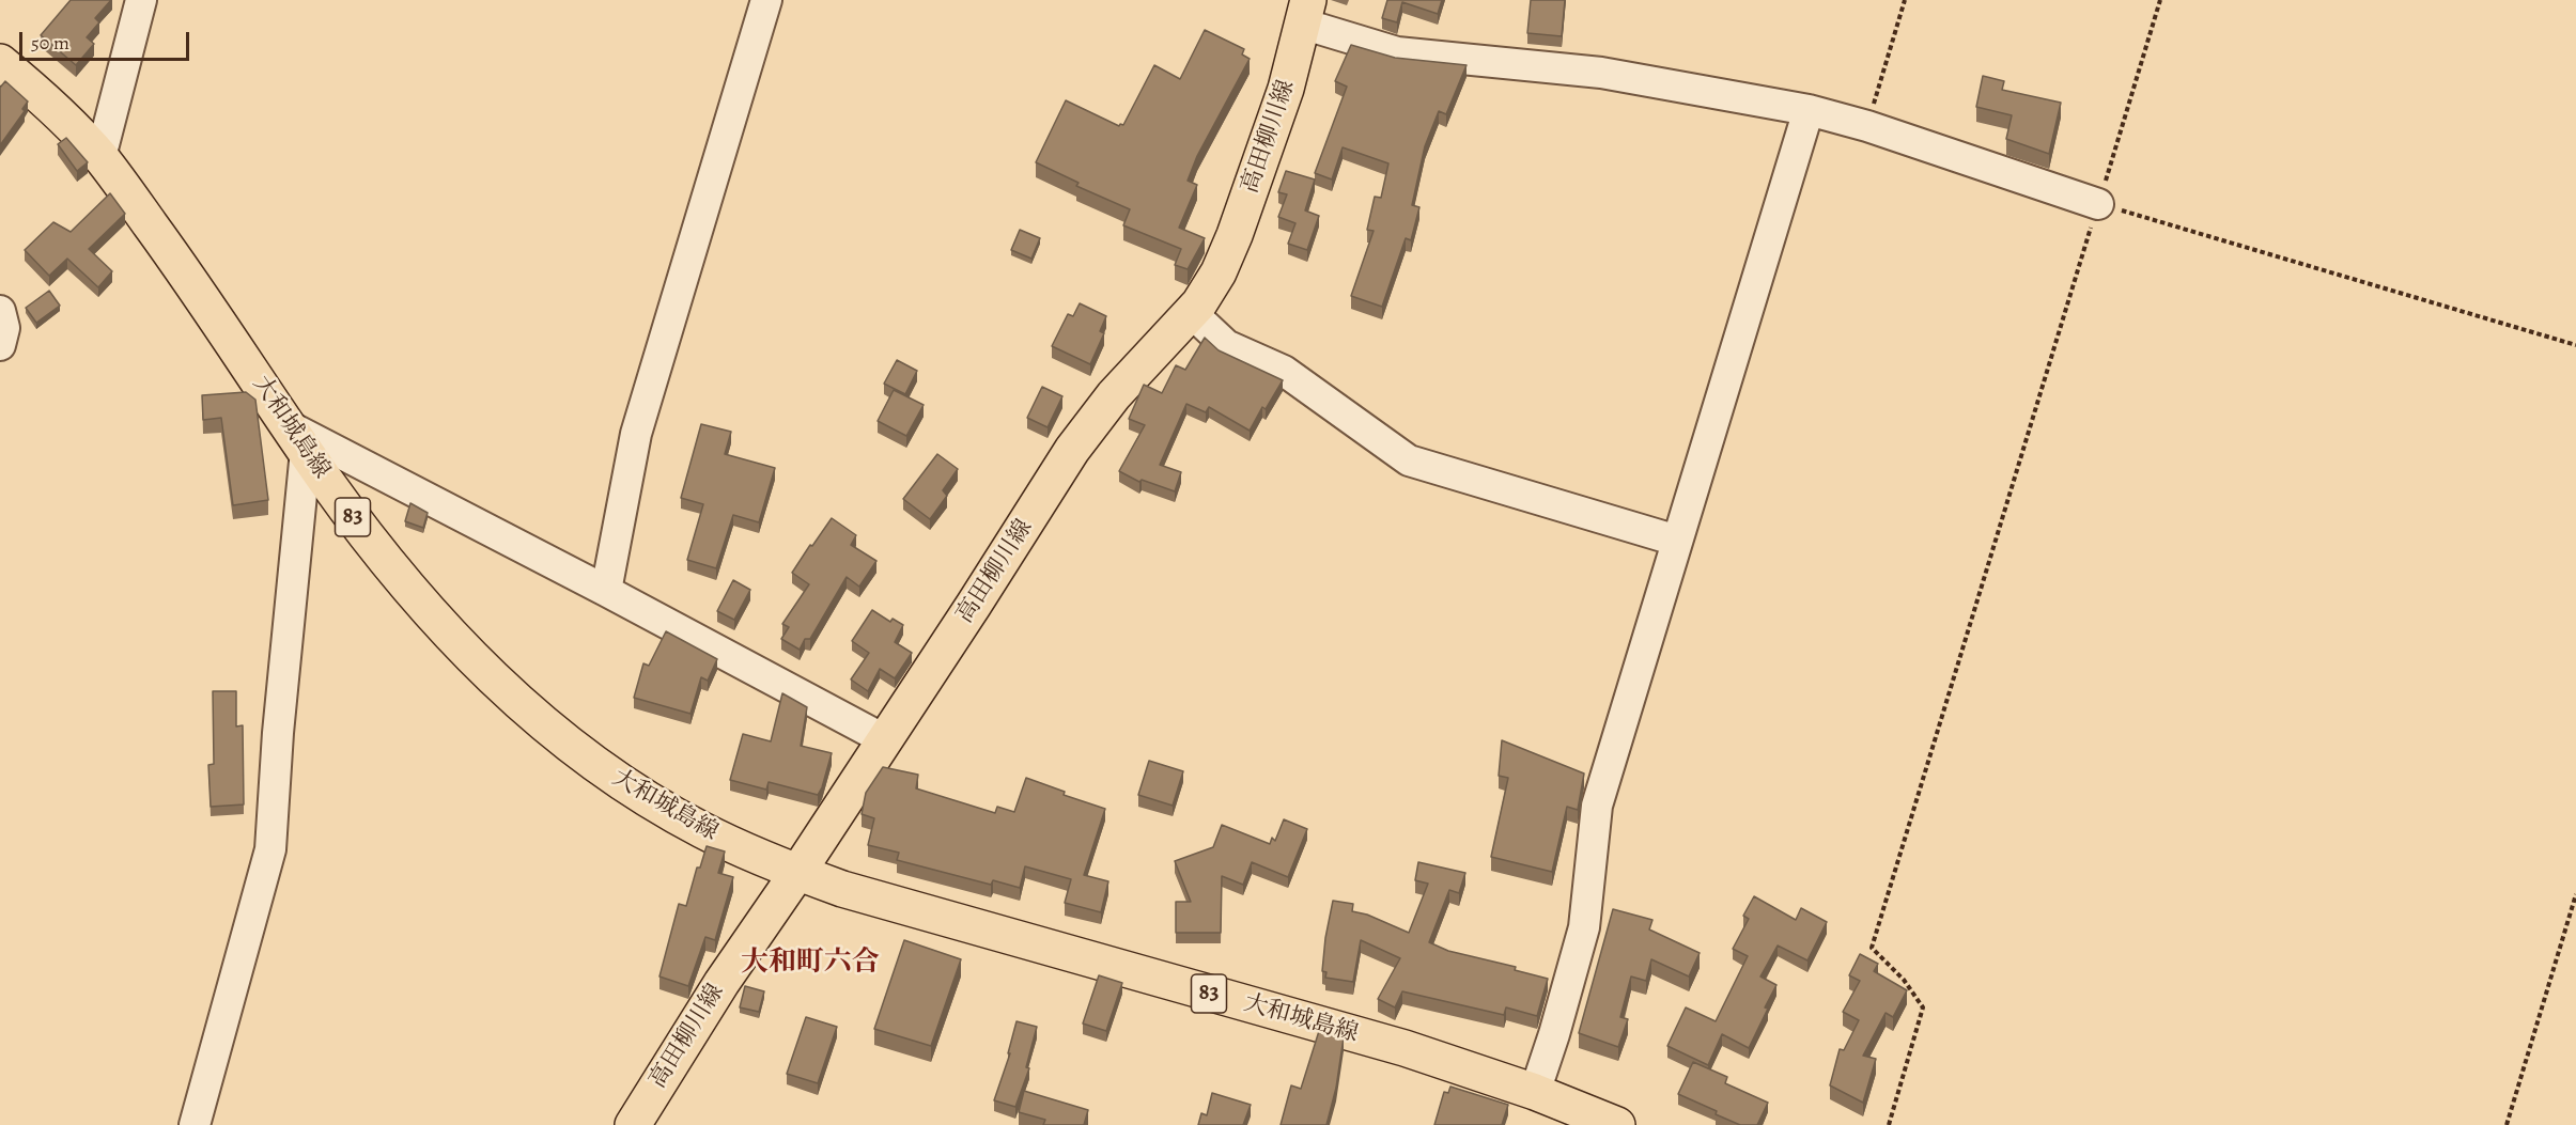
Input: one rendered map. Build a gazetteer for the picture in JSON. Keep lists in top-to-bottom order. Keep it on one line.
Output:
{"streets":{"main road":["高田柳川線","大和城島線","83"]},"crossings":[["高田柳川線","大和城島線"]],"districts":["大和町六合"],"scale_bar":"50 m"}
